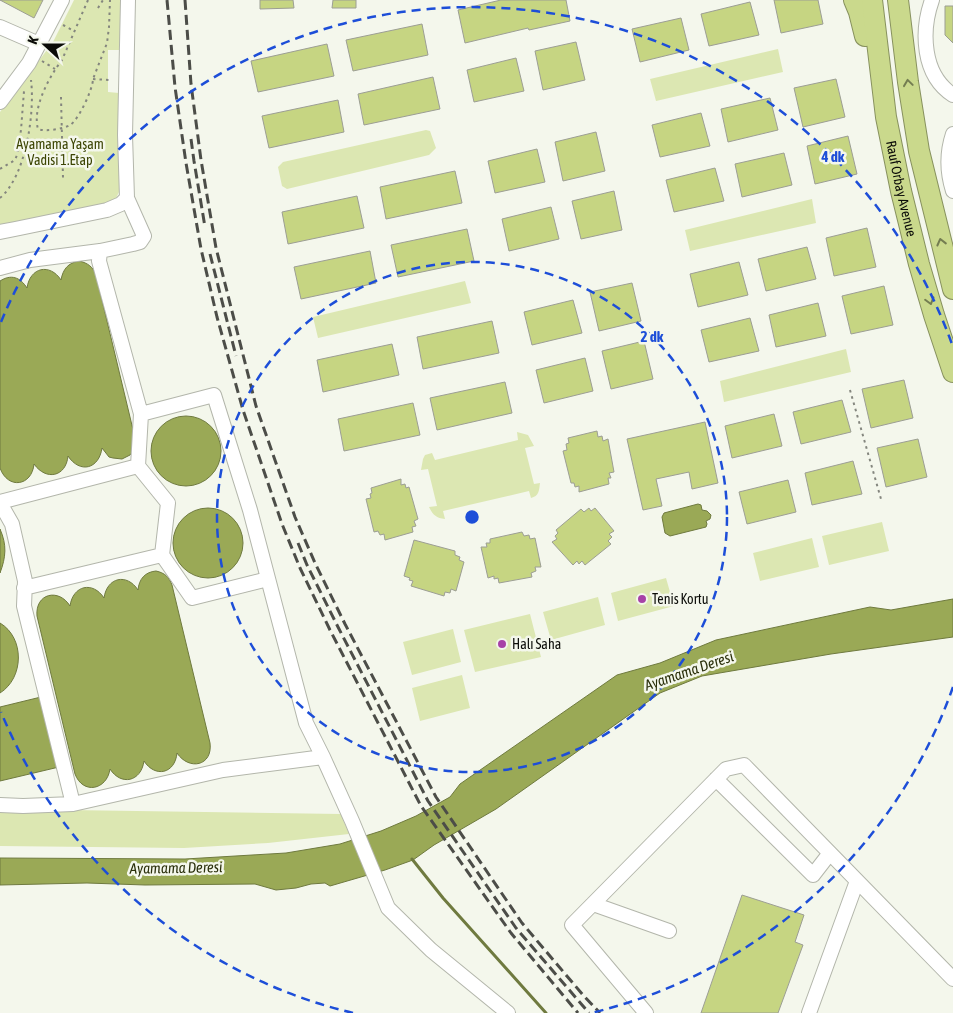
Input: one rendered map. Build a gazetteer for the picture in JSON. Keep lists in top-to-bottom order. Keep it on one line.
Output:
{"streets":{"highway":["Rauf Orbay Avenue"]},"water":["Ayamama Deresi"],"parks":["Ayamama Yaşam Vadisi 1.Etap"],"places":["Tenis Kortu","Halı Saha"],"north":"left","rings":["4 dk","2 dk"]}
